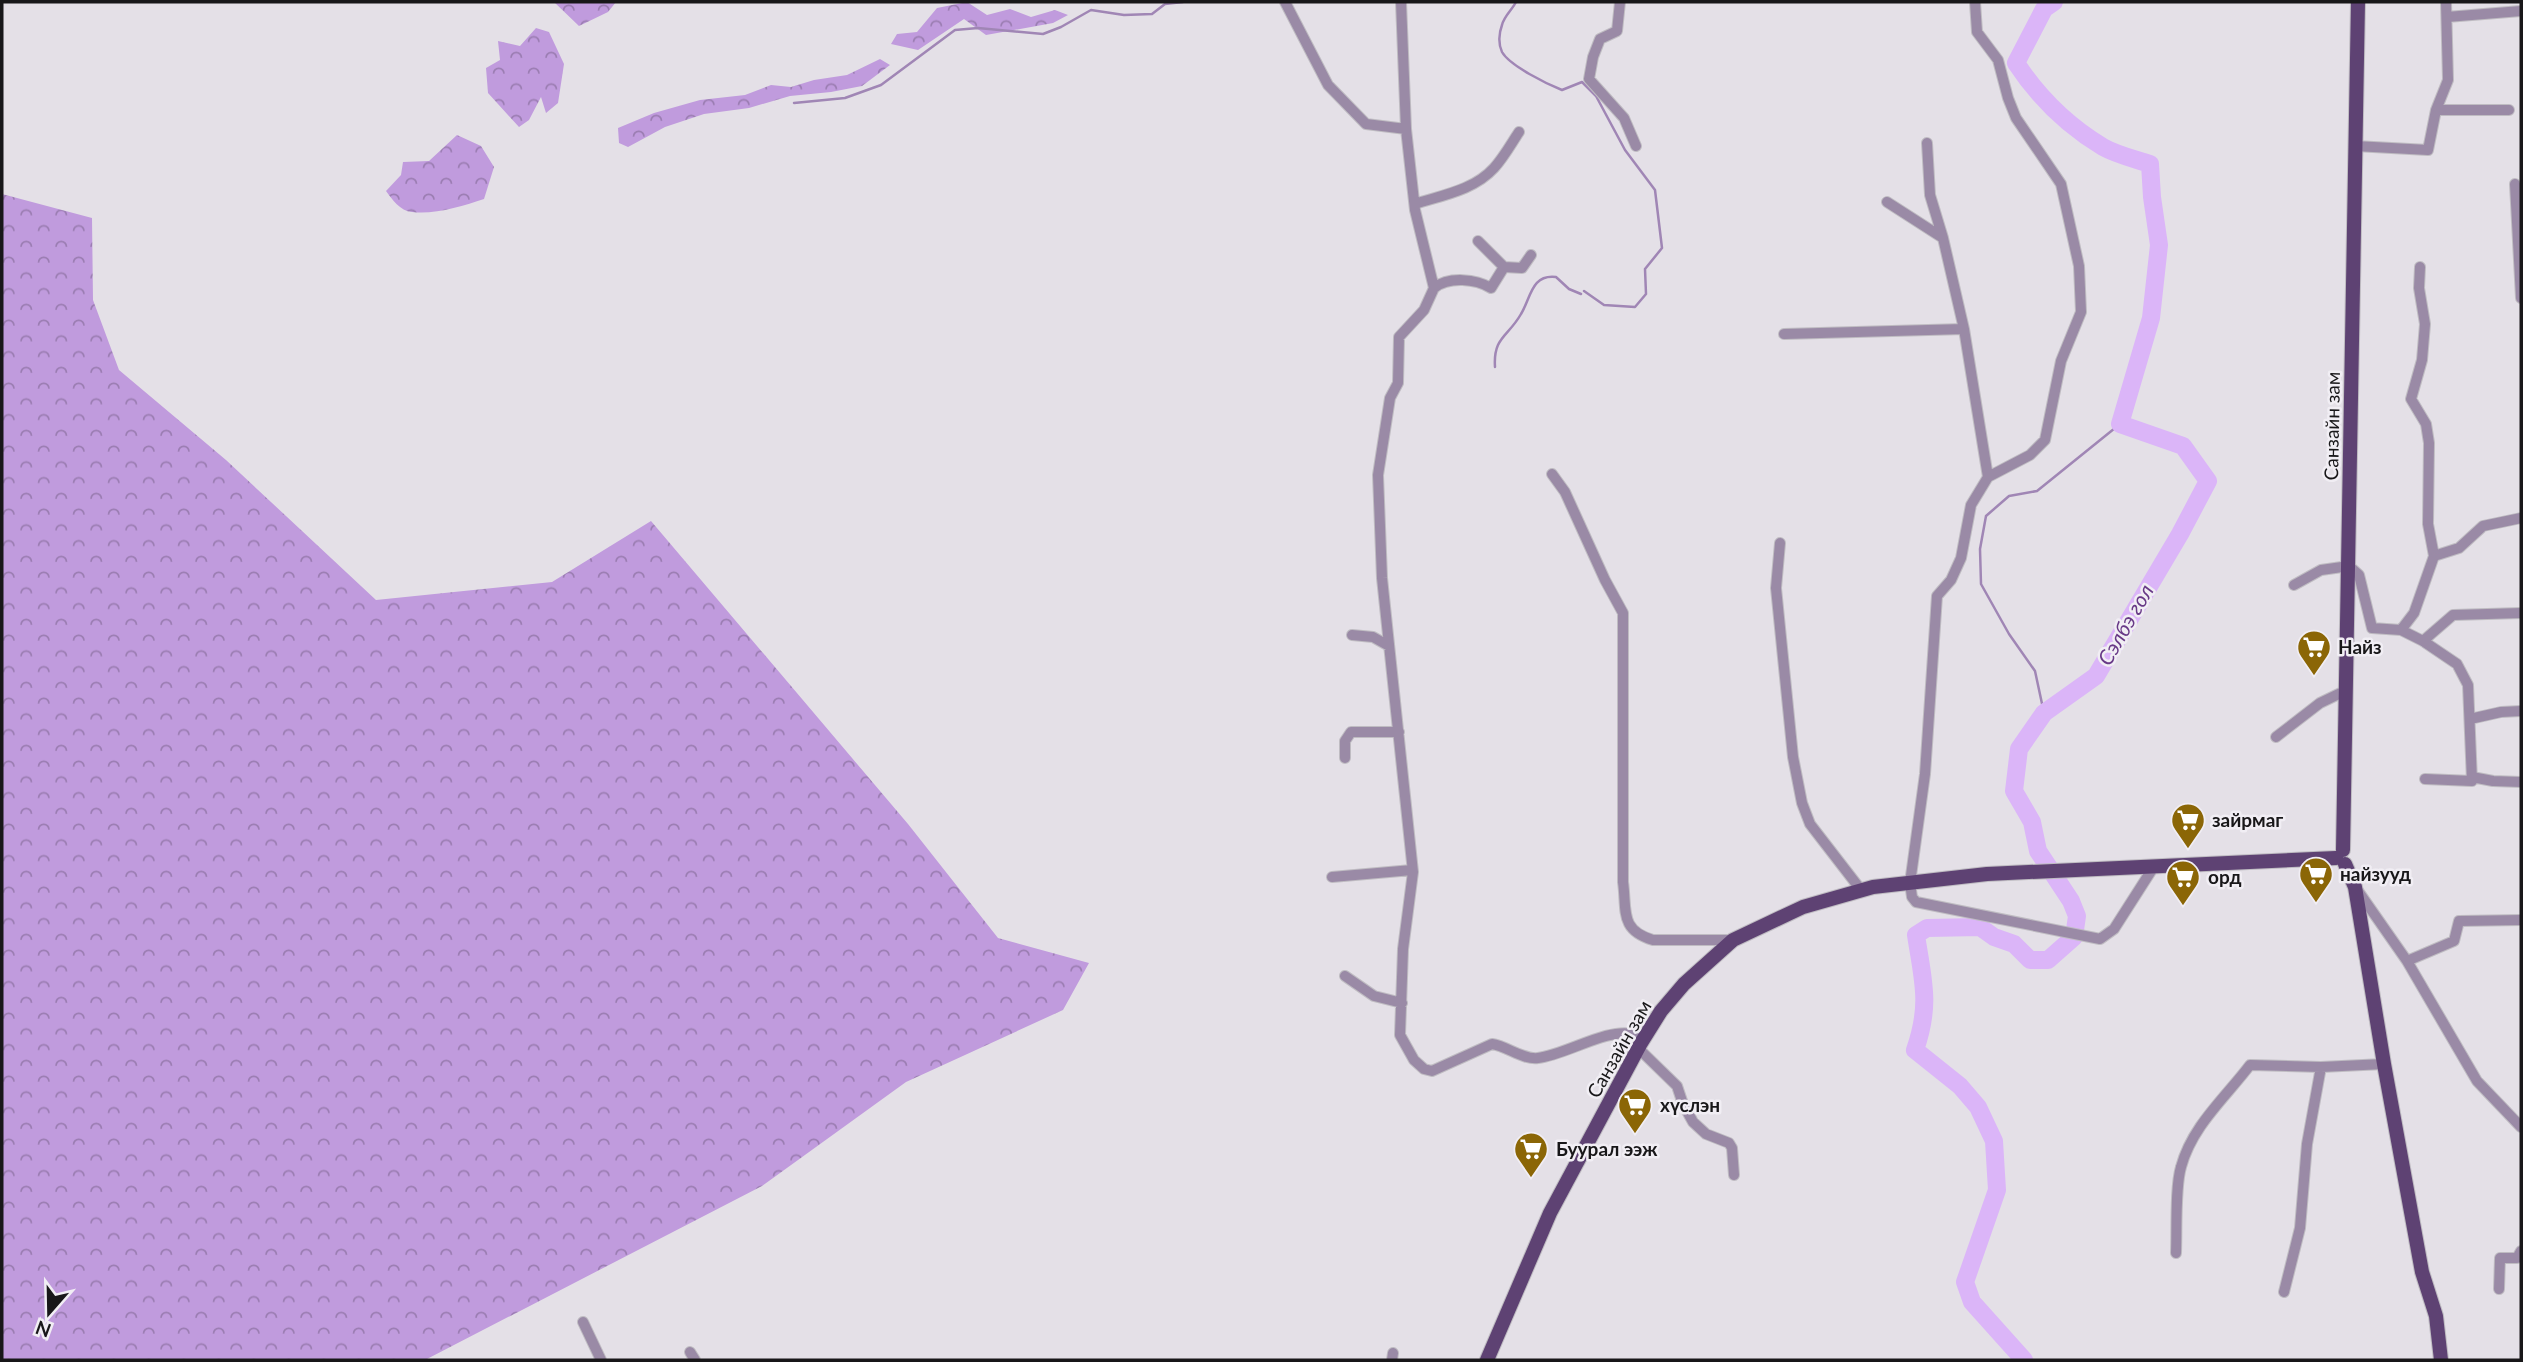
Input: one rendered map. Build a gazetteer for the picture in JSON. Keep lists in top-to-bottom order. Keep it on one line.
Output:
{"streets":{"main road":["Санзайн зам"]},"water":["Сэлбэ гол"],"places":{"supermarket":["Найз","зайрмаг","найзууд","орд","хүслэн","Буурал ээж"]},"north":"bottom"}
